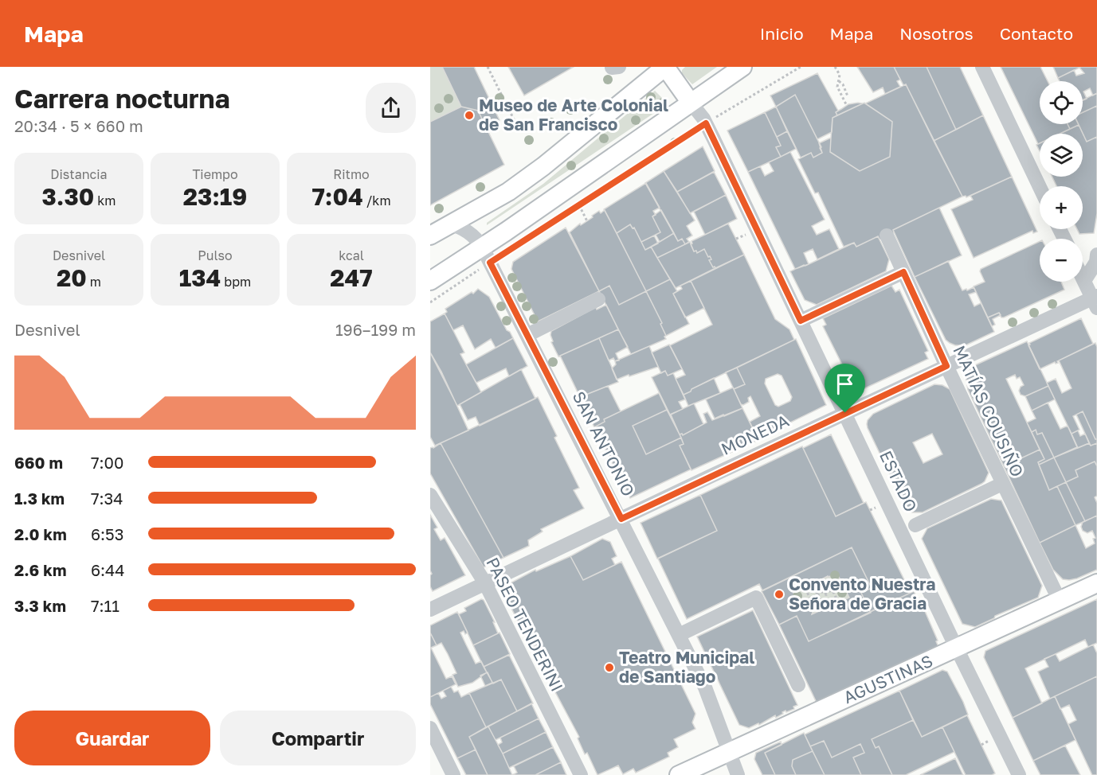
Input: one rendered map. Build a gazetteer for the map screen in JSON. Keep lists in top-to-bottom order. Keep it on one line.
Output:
{"streets":{"main road":["AGUSTINAS"],"street":["MATÍAS COUSIÑO","MONEDA","SAN ANTONIO","ESTADO","PASEO TENDERINI"]},"crossings":[["MATÍAS COUSIÑO","MONEDA"],["MATÍAS COUSIÑO","AGUSTINAS"],["MONEDA","SAN ANTONIO"],["MONEDA","ESTADO"],["MONEDA","PASEO TENDERINI"],["SAN ANTONIO","AGUSTINAS"],["ESTADO","AGUSTINAS"]],"places":["Museo de Arte Colonial de San Francisco","Convento Nuestra Señora de Gracia","Teatro Municipal de Santiago"],"page":{"header":"Mapa","nav":["Inicio","Mapa","Nosotros","Contacto"],"heading":["Carrera nocturna","20:34 · 5 × 660 m"],"map_buttons":["+","−"],"stats":[["Distancia","3.30 km"],["Tiempo","23:19"],["Ritmo","7:04 /km"],["Desnivel","20 m"],["Pulso","134 bpm"],["kcal","247"]],"chart":["Desnivel","196–199 m"],"list":[{"name":"660 m","note":"7:00"},{"name":"1.3 km","note":"7:34"},{"name":"2.0 km","note":"6:53"},{"name":"2.6 km","note":"6:44"},{"name":"3.3 km","note":"7:11"}],"buttons":["Guardar","Compartir"]}}
